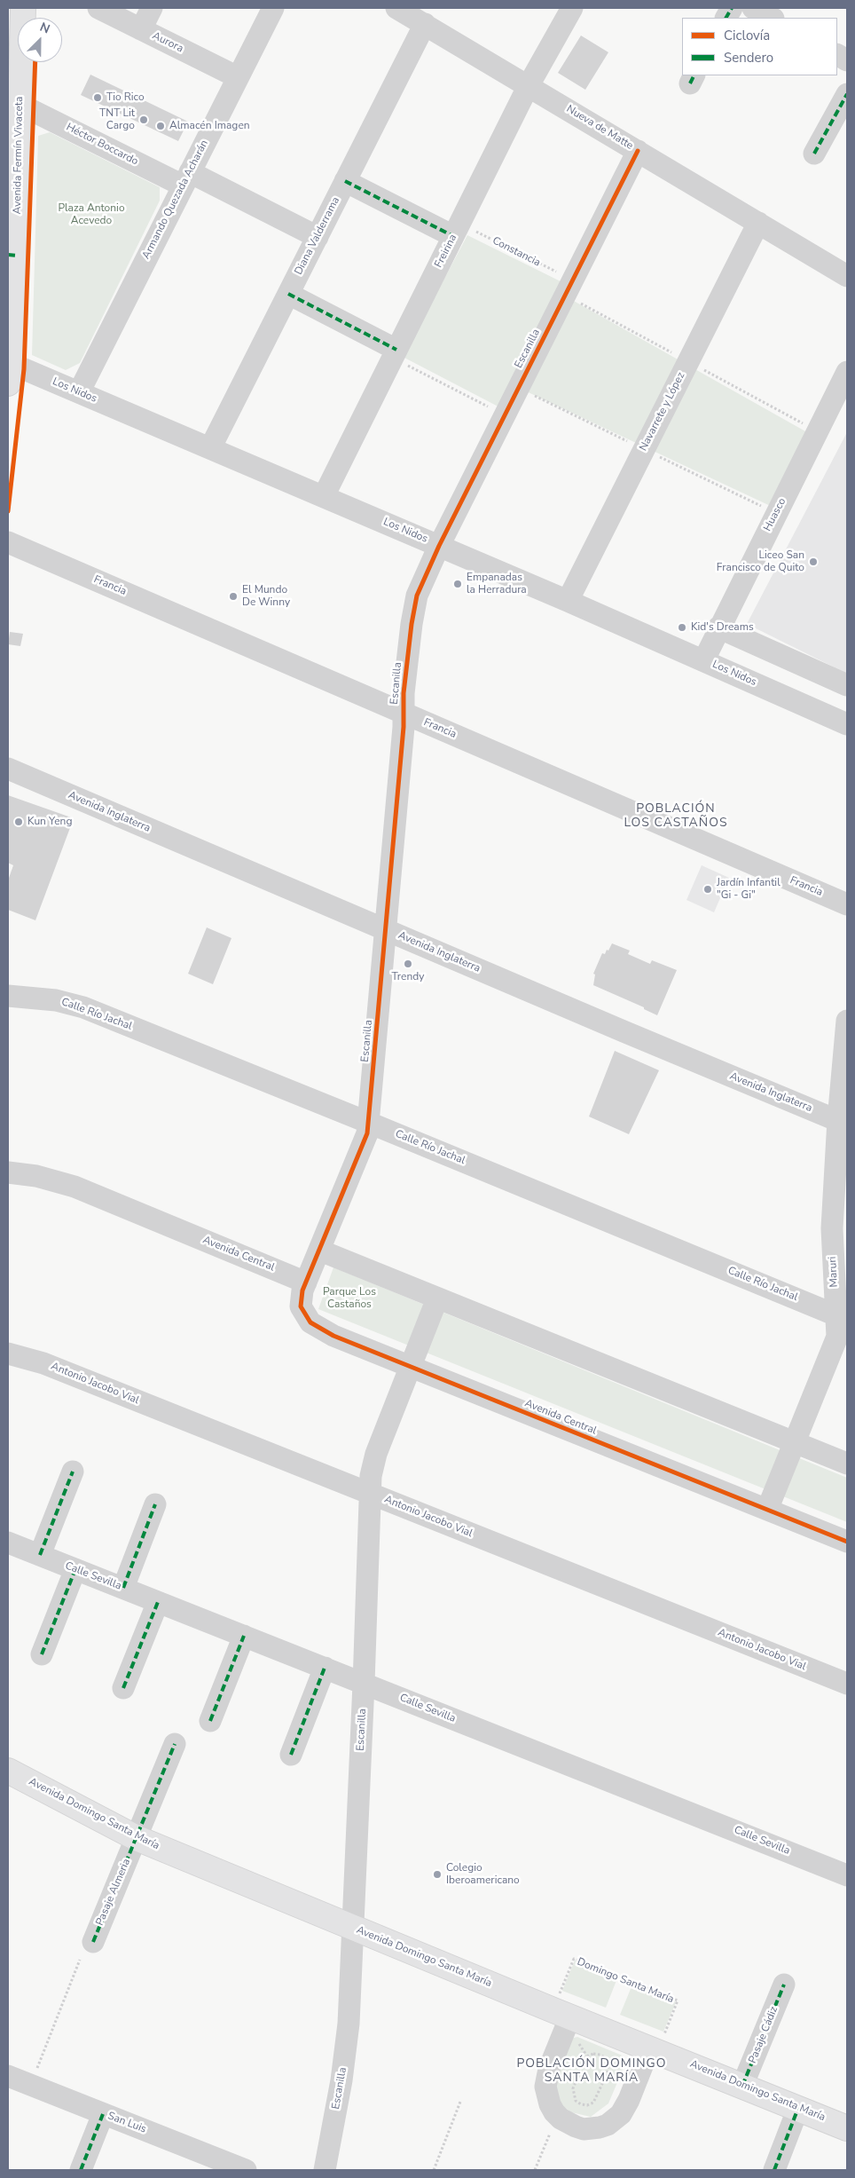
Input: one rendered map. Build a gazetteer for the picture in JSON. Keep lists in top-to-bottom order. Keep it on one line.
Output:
{"streets":{"main road":["Avenida Fermín Vivaceta","Avenida Domingo Santa María"],"street":["Aurora","Nueva de Matte","Héctor Boccardo","Armando Quezada Acharán","Diana Valderrama","Freirina","Escanilla","Los Nidos","Navarrete y López","Huasco","Francia","Avenida Inglaterra","Calle Río Jachal","Avenida Central","Maruri","Antonio Jacobo Vial","Calle Sevilla","Pasaje Almeria","Pasaje Cádiz","San Luis"],"path":["Constancia","Domingo Santa María"]},"crossings":[["Aurora","Armando Quezada Acharán"],["Nueva de Matte","Diana Valderrama"],["Nueva de Matte","Freirina"],["Nueva de Matte","Escanilla"],["Nueva de Matte","Navarrete y López"],["Héctor Boccardo","Avenida Fermín Vivaceta"],["Héctor Boccardo","Armando Quezada Acharán"],["Héctor Boccardo","Diana Valderrama"],["Avenida Fermín Vivaceta","Los Nidos"],["Armando Quezada Acharán","Los Nidos"],["Diana Valderrama","Los Nidos"],["Freirina","Constancia"],["Freirina","Los Nidos"],["Constancia","Escanilla"],["Escanilla","Los Nidos"],["Escanilla","Francia"],["Escanilla","Avenida Inglaterra"],["Escanilla","Calle Río Jachal"],["Escanilla","Avenida Central"],["Escanilla","Antonio Jacobo Vial"],["Escanilla","Calle Sevilla"],["Escanilla","Avenida Domingo Santa María"],["Los Nidos","Navarrete y López"],["Los Nidos","Huasco"],["Avenida Inglaterra","Maruri"],["Calle Río Jachal","Maruri"],["Avenida Central","Maruri"],["Avenida Domingo Santa María","Pasaje Almeria"],["Avenida Domingo Santa María","Domingo Santa María"],["Avenida Domingo Santa María","Pasaje Cádiz"]],"districts":["POBLACIÓN LOS CASTAÑOS","POBLACIÓN DOMINGO SANTA MARÍA"],"parks":["Plaza Antonio Acevedo","Parque Los Castaños"],"places":["Tio Rico","TNT Lit Cargo","Almacén Imagen","Liceo San Francisco de Quito","Empanadas la Herradura","El Mundo De Winny","Kid's Dreams","Kun Yeng","Jardín Infantil \"Gi - Gi\"","Trendy","Colegio Iberoamericano"],"legend":["Ciclovía","Sendero"],"north":"top right"}
